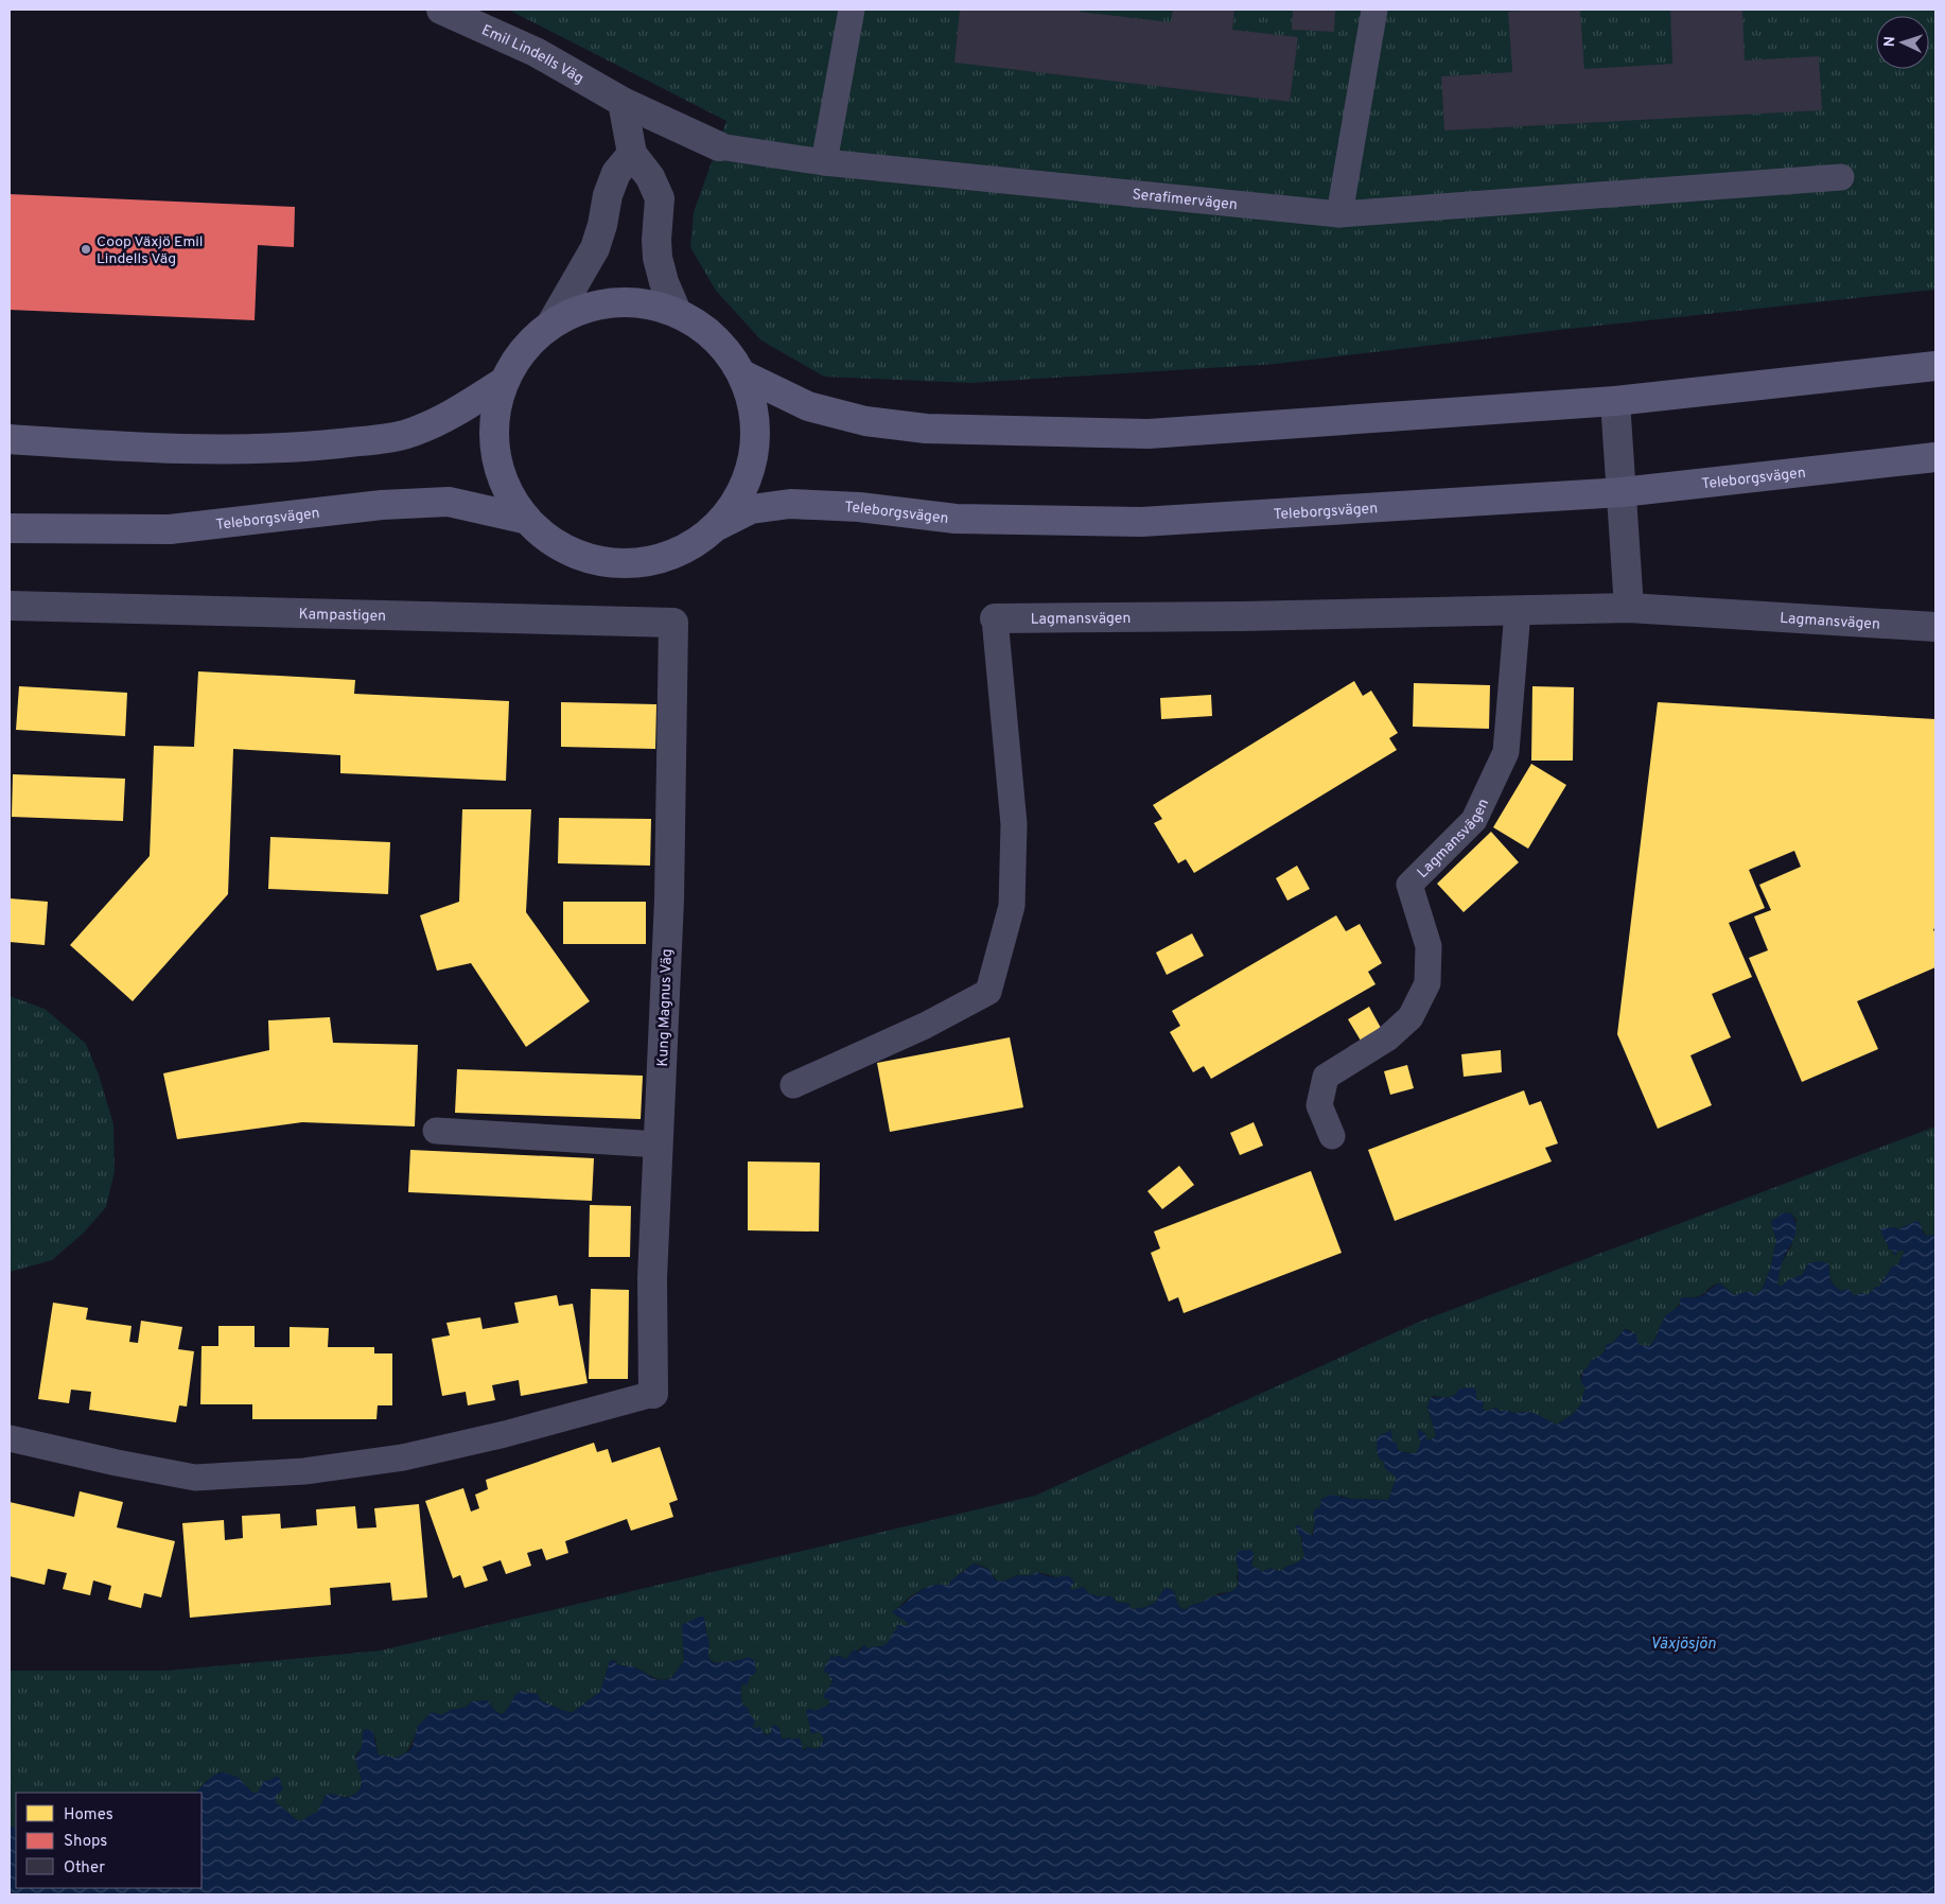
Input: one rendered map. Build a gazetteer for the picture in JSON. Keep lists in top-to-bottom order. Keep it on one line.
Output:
{"streets":{"main road":["Teleborgsvägen"],"street":["Emil Lindells Väg","Kampastigen","Lagmansvägen","Kung Magnus Väg"],"lane":["Serafimervägen"]},"crossings":[["Emil Lindells Väg","Serafimervägen"],["Kampastigen","Kung Magnus Väg"]],"water":["Växjösjön"],"places":["Coop Växjö Emil Lindells Väg"],"legend":["Homes","Shops","Other"],"north":"left"}
